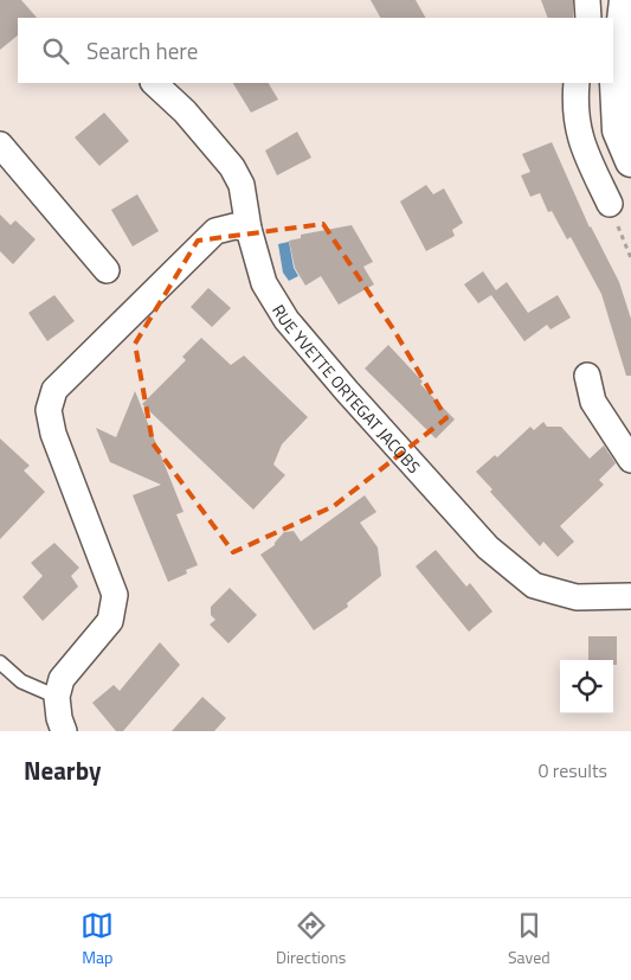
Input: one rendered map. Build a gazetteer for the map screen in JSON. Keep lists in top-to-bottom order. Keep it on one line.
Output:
{"streets":{"street":["RUE YVETTE ORTEGAT JACOBS"]},"page":{"search":"Search here","heading":["Nearby","0 results"],"nav":["Map","Directions","Saved"]}}
